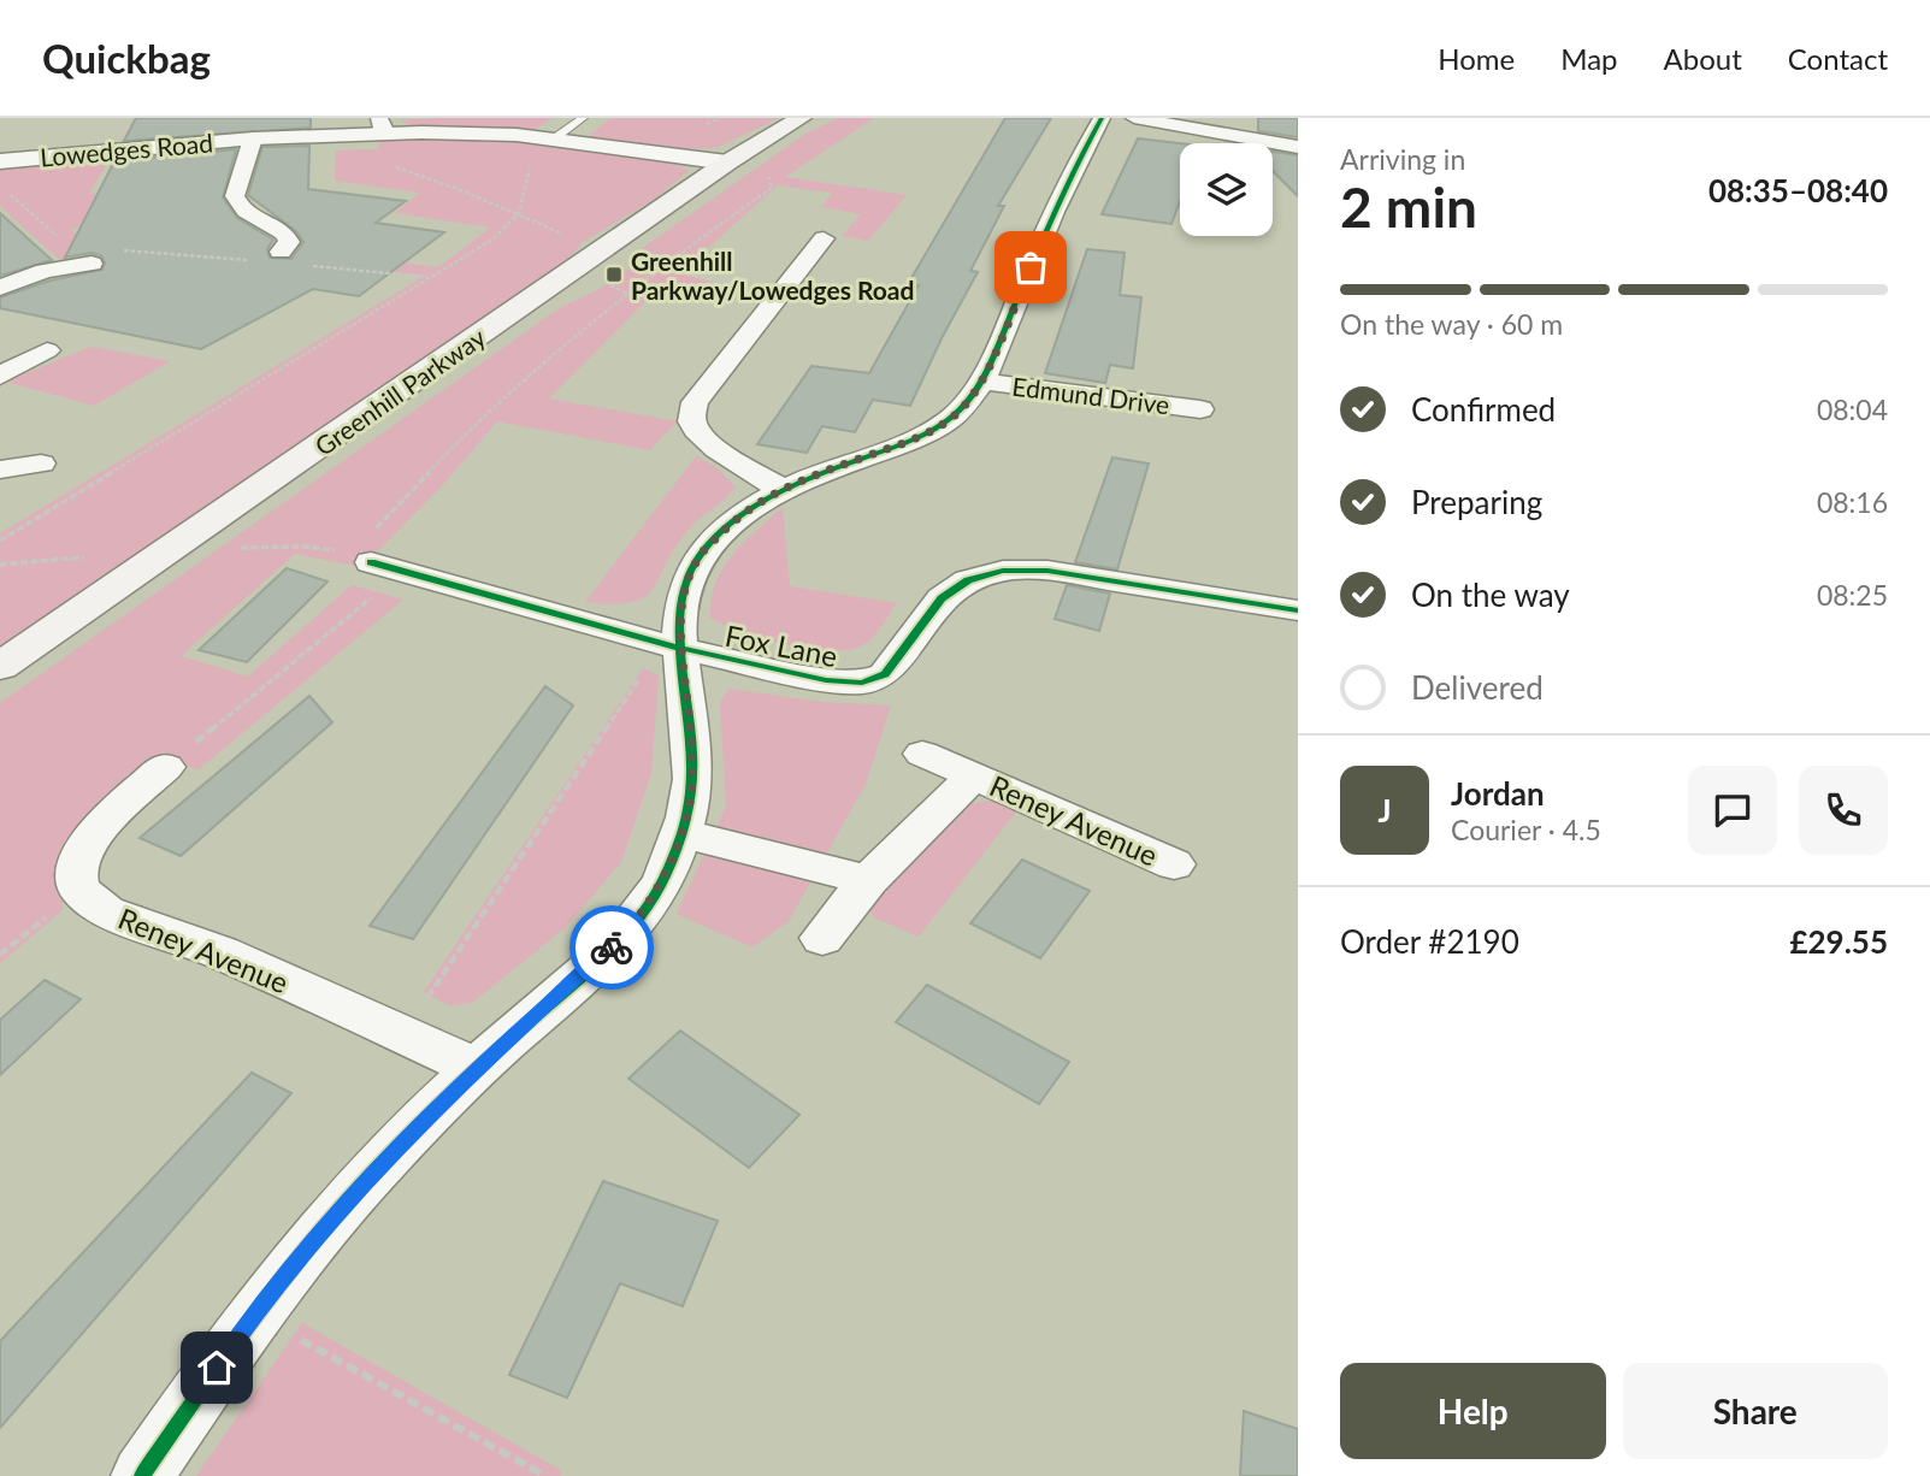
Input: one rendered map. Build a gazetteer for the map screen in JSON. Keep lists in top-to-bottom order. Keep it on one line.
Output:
{"streets":{"main road":["Greenhill Parkway"],"street":["Lowedges Road","Edmund Drive","Fox Lane","Reney Avenue"]},"crossings":[["Lowedges Road","Greenhill Parkway"]],"places":{"transit":["Greenhill Parkway/Lowedges Road"]},"page":{"header":"Quickbag","nav":["Home","Map","About","Contact"],"heading":["2 min","Arriving in","08:35–08:40"],"panel":["Jordan","Courier · 4.5","Order #2190","£29.55"],"bar":"On the way · 60 m","list":[["Confirmed","08:04"],["Preparing","08:16"],["On the way","08:25"],"Delivered"],"round":"J","buttons":["Help","Share"]}}
